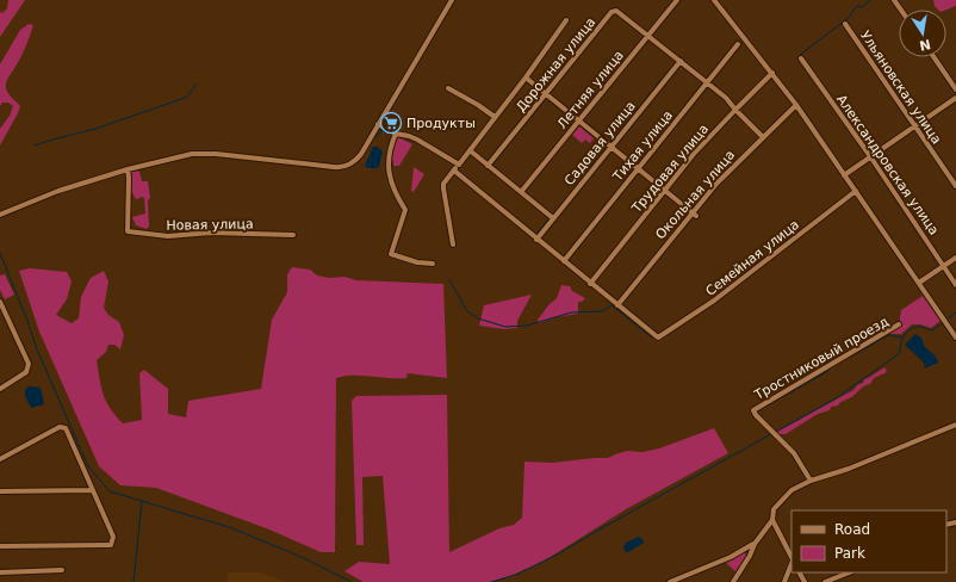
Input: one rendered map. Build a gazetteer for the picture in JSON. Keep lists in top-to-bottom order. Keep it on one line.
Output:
{"streets":{"street":["Дорожная улица","Ульяновская улица","Летняя улица","Садовая улица","Тихая улица","Александровская улица","Трудовая улица","Окольная улица","Новая улица","Семейная улица","Тростниковый проезд"]},"crossings":[["Дорожная улица","Летняя улица"],["Окольная улица","Семейная улица"]],"places":{"supermarket":["Продукты"]},"legend":["Road","Park"],"north":"bottom"}
